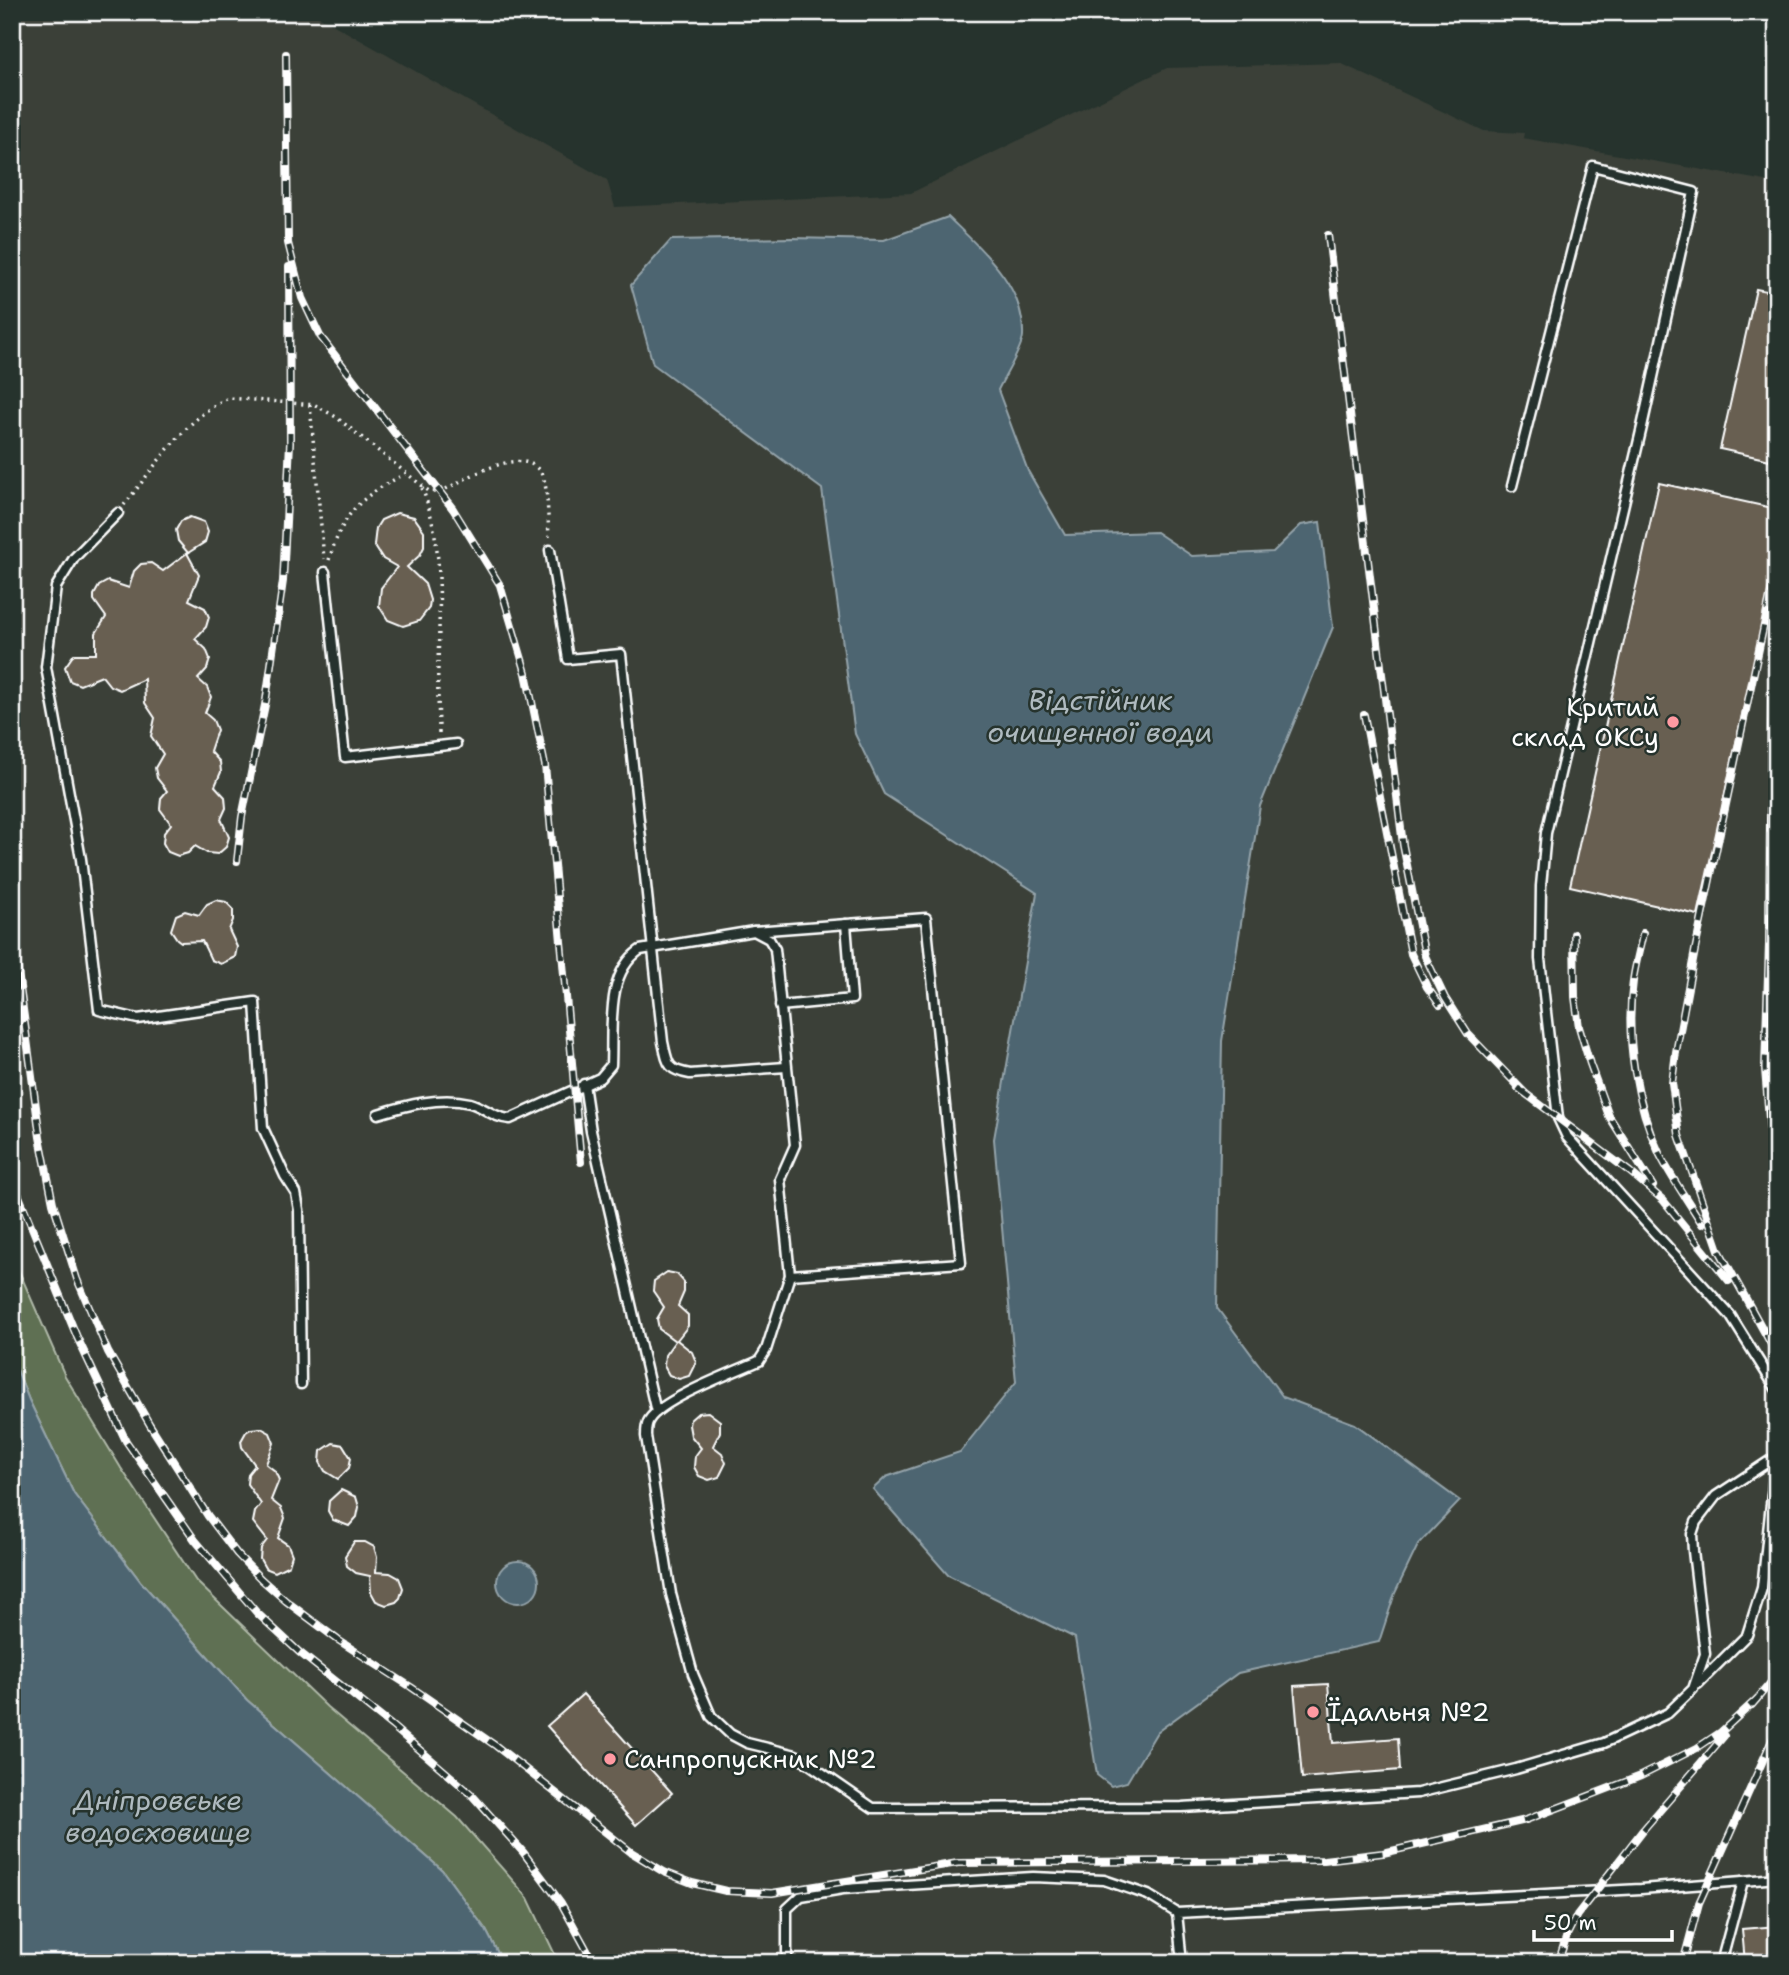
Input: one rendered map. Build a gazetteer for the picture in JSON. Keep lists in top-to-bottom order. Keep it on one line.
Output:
{"water":["Відстійник очищенної води","Дніпровське водосховище"],"places":["Критий склад ОКСу","Їдальня №2","Санпропускник №2"],"scale_bar":"50 m"}
